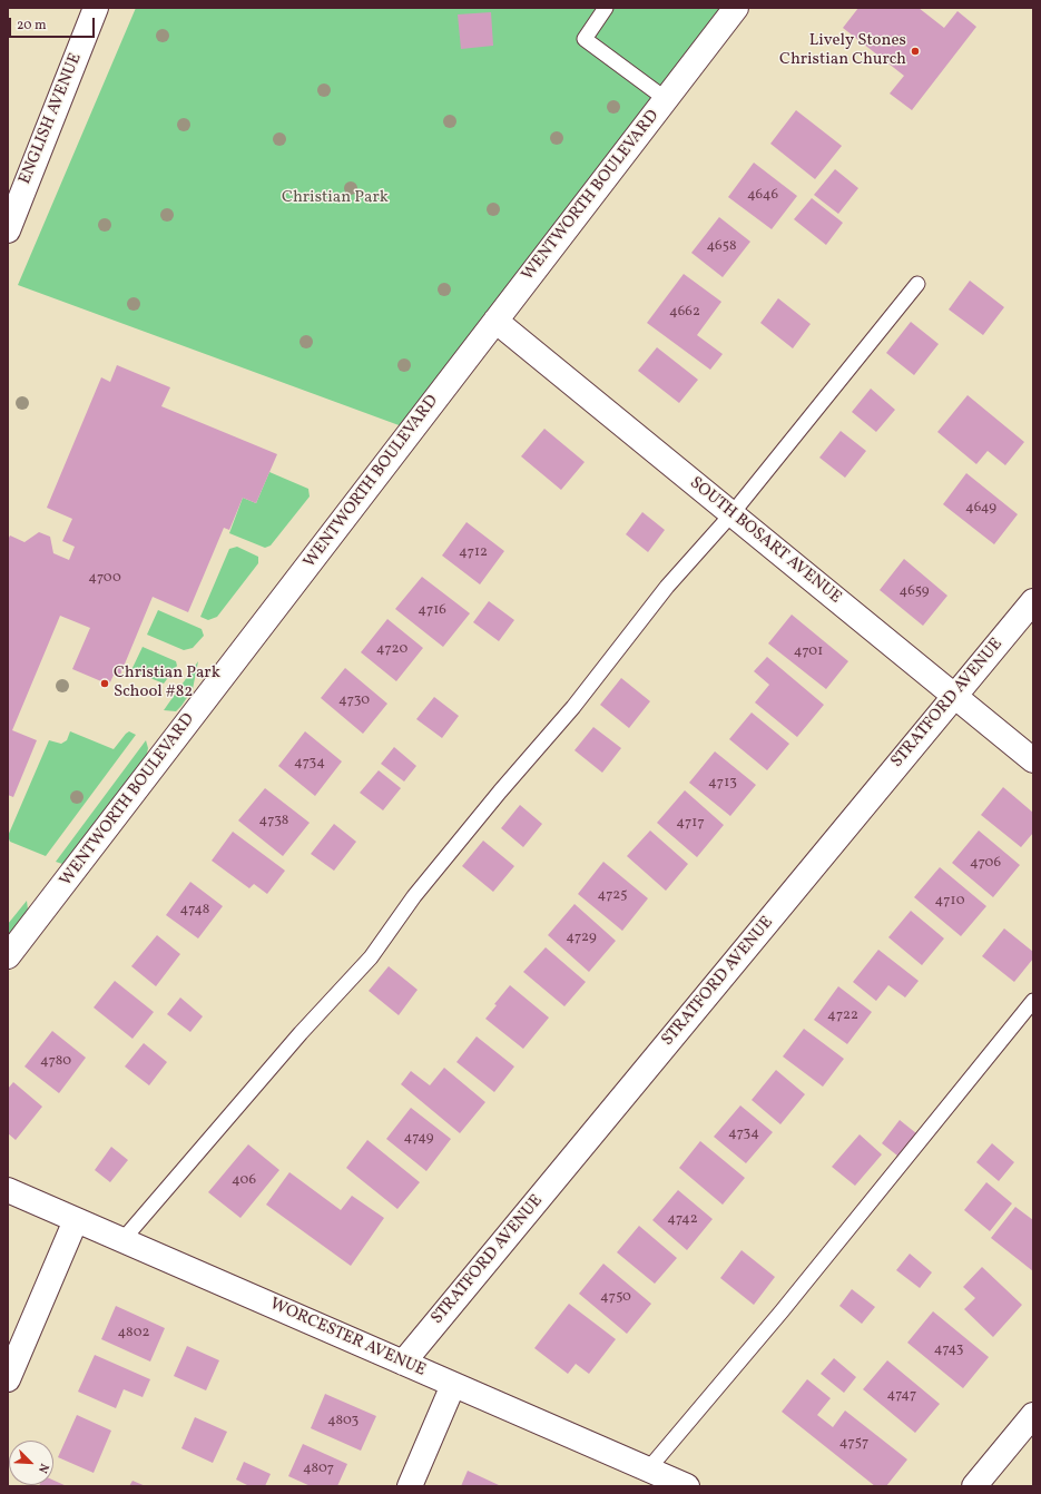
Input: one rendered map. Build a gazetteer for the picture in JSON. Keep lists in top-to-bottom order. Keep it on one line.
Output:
{"streets":{"street":["ENGLISH AVENUE","WENTWORTH BOULEVARD","SOUTH BOSART AVENUE","STRATFORD AVENUE","WORCESTER AVENUE"]},"crossings":[["WENTWORTH BOULEVARD","SOUTH BOSART AVENUE"],["SOUTH BOSART AVENUE","STRATFORD AVENUE"],["STRATFORD AVENUE","WORCESTER AVENUE"]],"parks":["Christian Park"],"places":["Lively Stones Christian Church","Christian Park School #82"],"house_numbers":["4646","4658","4662","4649","4712","4700","4659","4716","4720","4701","4730","4734","4713","4738","4717","4706","4725","4710","4748","4729","4722","4780","4734","4749","406","4742","4750","4802","4743","4747","4803","4757","4807"],"scale_bar":"20 m","north":"bottom right"}
